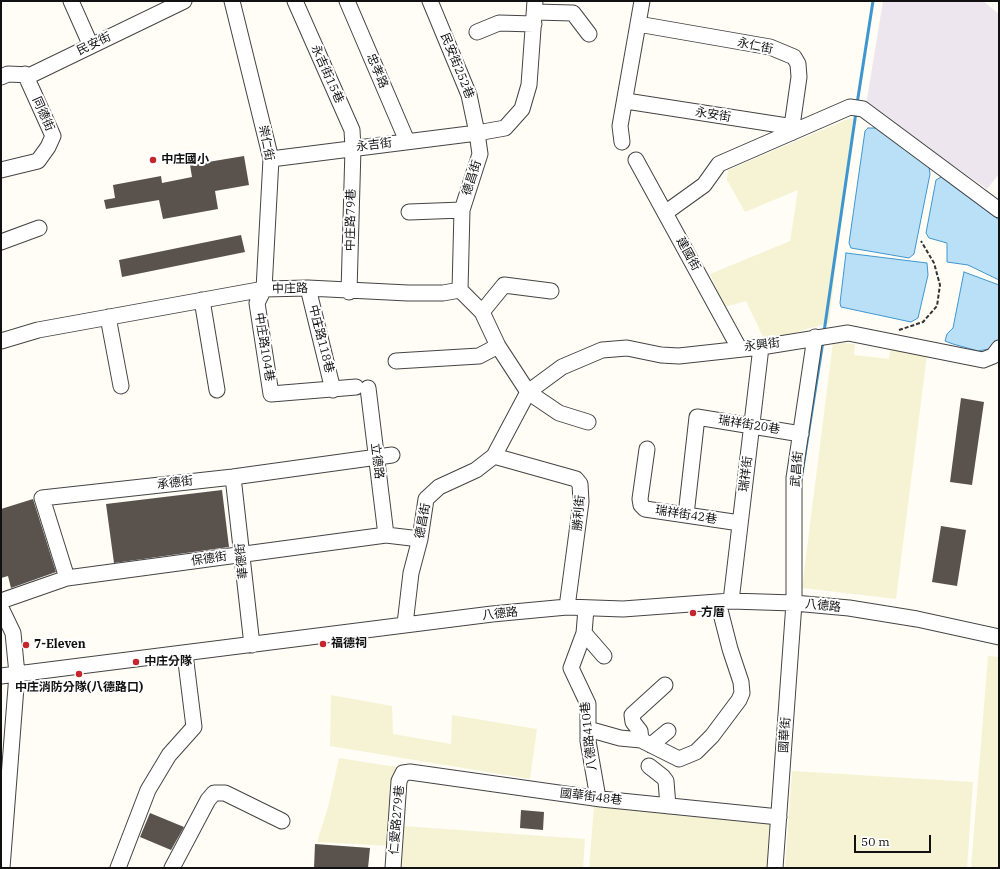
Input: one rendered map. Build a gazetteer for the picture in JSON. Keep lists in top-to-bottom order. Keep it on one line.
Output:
{"streets":{"street":["民安街","永仁街","民安街252巷","忠孝路","永吉街15巷","同德街","永安街","崇仁街","永吉街","德昌街","中庄路79巷","建國街","中庄路","中庄路118巷","永興街","中庄路104巷","瑞祥街20巷","立德路","武昌街","瑞祥街","承德街","勝利街","瑞祥街42巷","保德街","華德街","八德路","國華街","八德路410巷","國華街48巷","仁愛路279巷"]},"crossings":[["民安街","同德街"],["永仁街","永安街"],["民安街252巷","永吉街"],["民安街252巷","德昌街"],["忠孝路","永吉街"],["永吉街15巷","永吉街"],["永吉街15巷","中庄路79巷"],["崇仁街","永吉街"],["崇仁街","中庄路"],["崇仁街","中庄路104巷"],["永吉街","德昌街"],["永吉街","中庄路79巷"],["德昌街","中庄路"],["德昌街","永興街"],["德昌街","勝利街"],["德昌街","保德街"],["德昌街","八德路"],["中庄路79巷","中庄路"],["建國街","永興街"],["中庄路","中庄路118巷"],["中庄路","中庄路104巷"],["中庄路118巷","中庄路104巷"],["永興街","武昌街"],["永興街","瑞祥街"],["中庄路104巷","立德路"],["瑞祥街20巷","武昌街"],["瑞祥街20巷","瑞祥街"],["瑞祥街20巷","瑞祥街42巷"],["立德路","承德街"],["立德路","保德街"],["武昌街","八德路"],["武昌街","國華街"],["瑞祥街","瑞祥街42巷"],["瑞祥街","八德路"],["承德街","保德街"],["承德街","華德街"],["勝利街","八德路"],["保德街","華德街"],["華德街","八德路"],["八德路","國華街"],["八德路","八德路410巷"],["國華街","國華街48巷"],["八德路410巷","國華街48巷"],["國華街48巷","仁愛路279巷"]],"places":["中庄國小","方厝","福德祠","7-Eleven","中庄分隊","中庄消防分隊(八德路口)"],"scale_bar":"50 m"}
